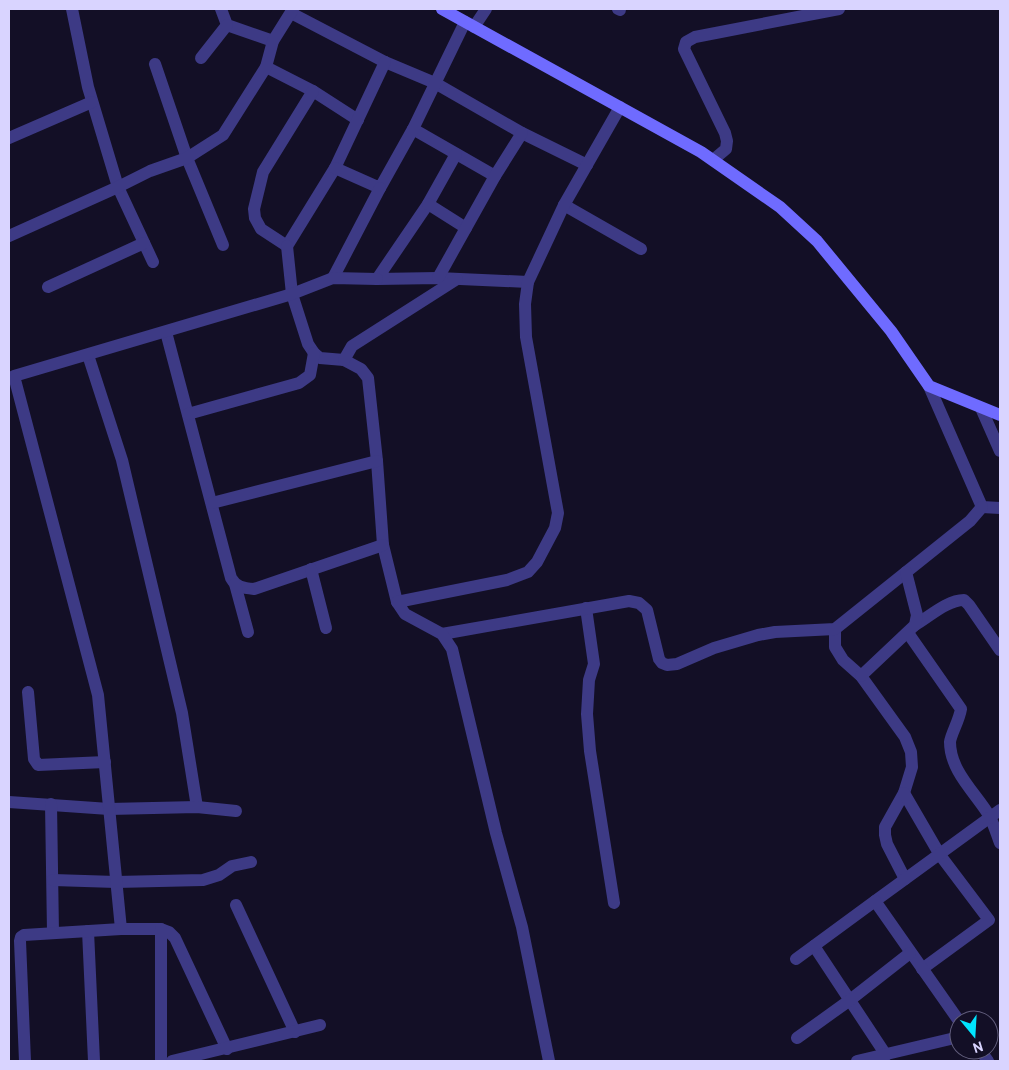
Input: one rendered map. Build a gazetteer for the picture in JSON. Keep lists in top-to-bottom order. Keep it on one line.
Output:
{"north":"bottom"}
